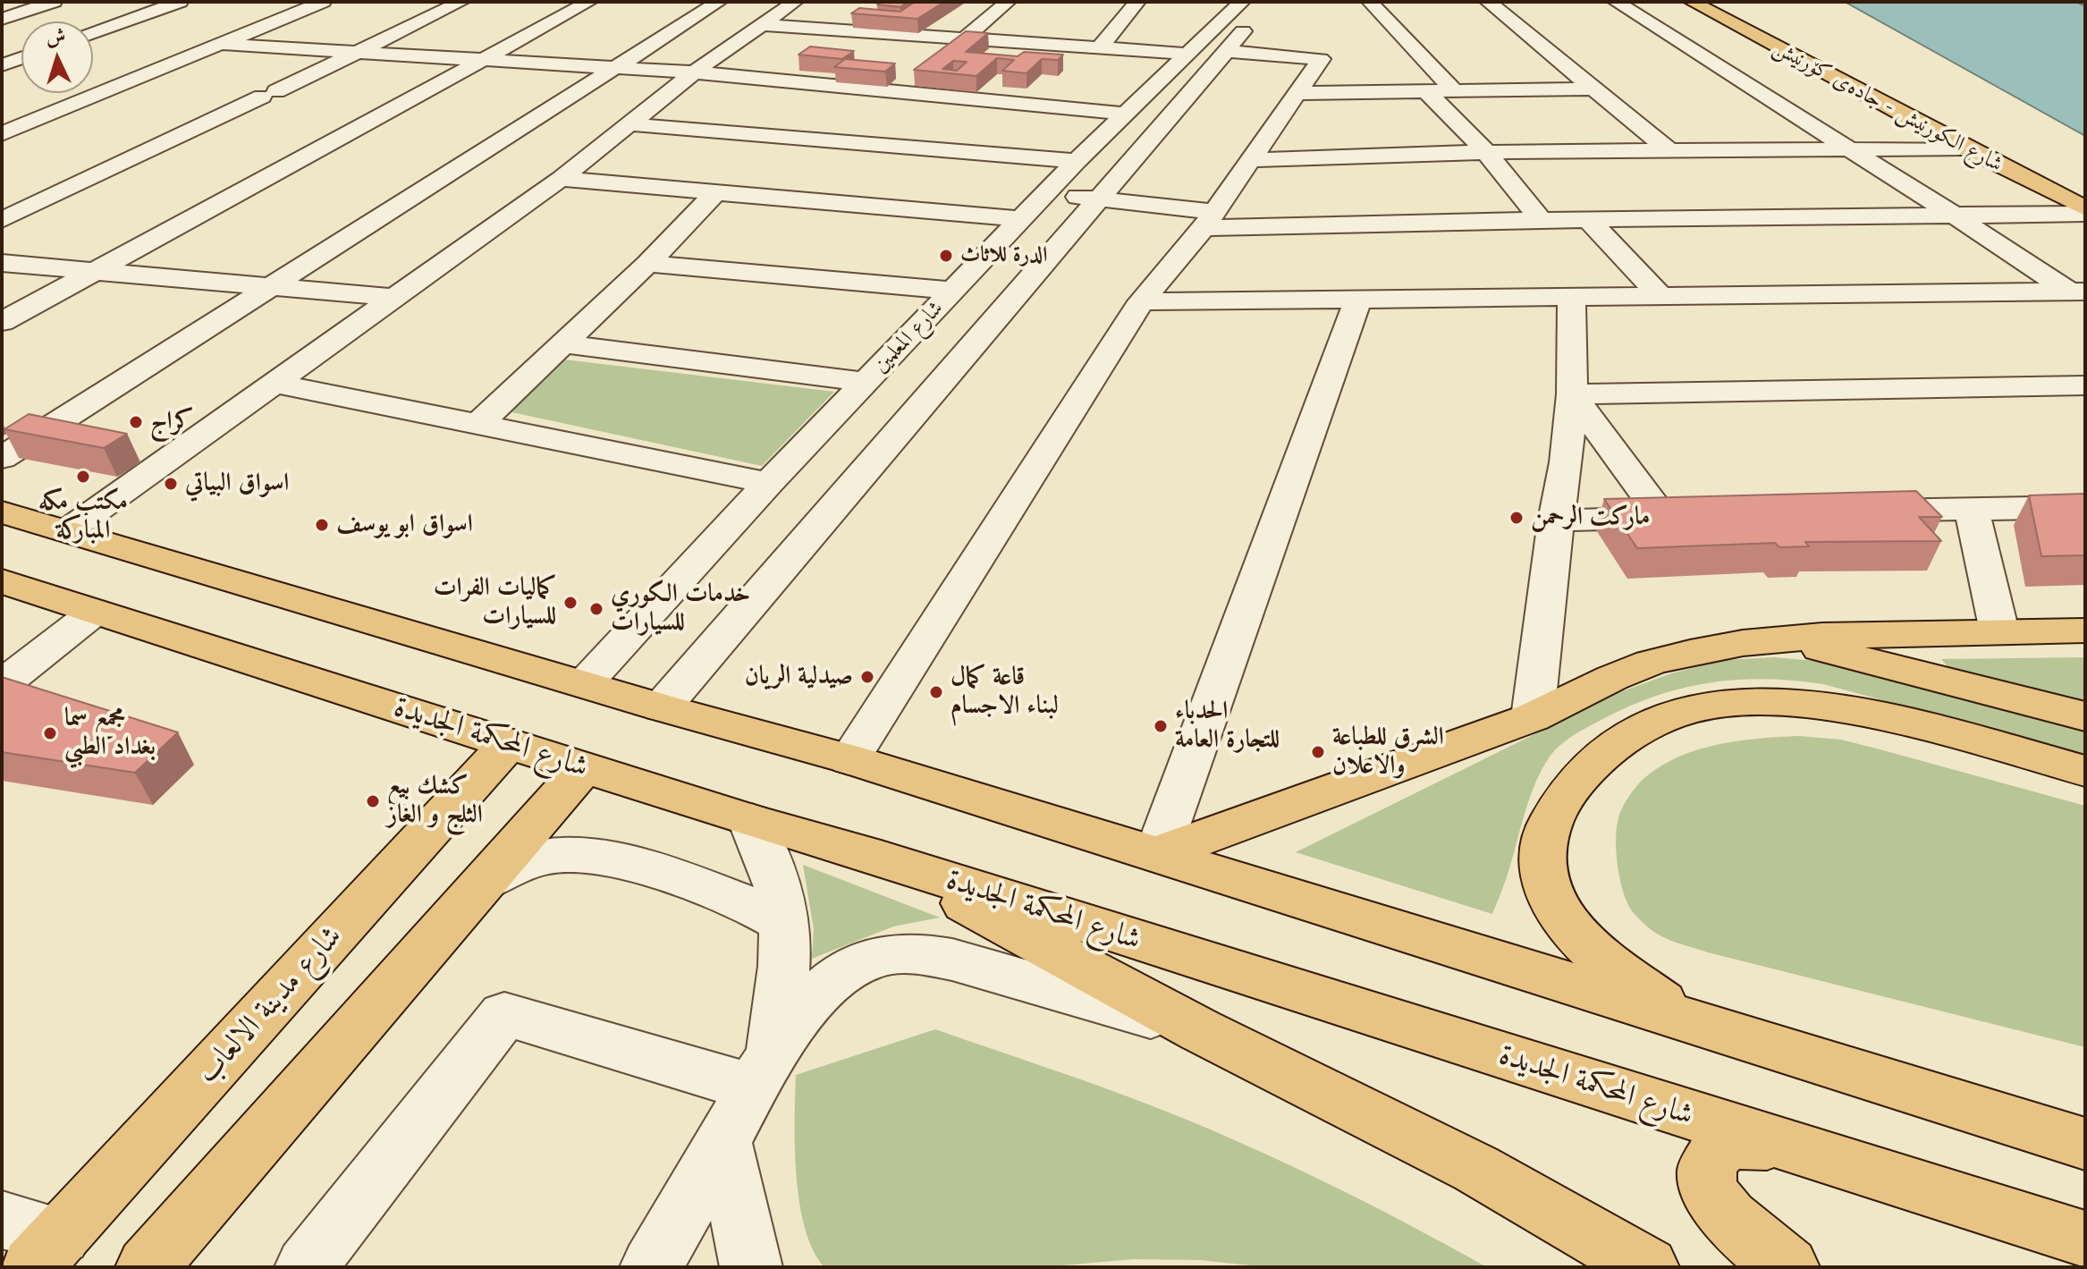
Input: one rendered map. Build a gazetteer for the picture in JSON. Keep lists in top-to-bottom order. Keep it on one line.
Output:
{"streets":{"main road":["شارع الكورنيش - جادەی کۆرنیش","شارع المحكمة الجديدة","شارع مدينة الالعاب"],"street":["شارع المعلمين"]},"crossings":[["شارع المحكمة الجديدة","شارع مدينة الالعاب"]],"places":["الدرة للاثاث","كراج","مكتب مكه المباركة","اسواق البياتي","ماركت الرحمن","اسواق ابو يوسف","كماليات الفرات للسيارات","خدمات الكوري للسيارات","صيدلية الريان","قاعة كمال لبناء الاجسام","الحدباء للتجارة العامة","مجمع سما بغداد الطبي","الشرق للطباعة والاعلان","كشك بيع الثلج و الغاز"],"north":"top"}
